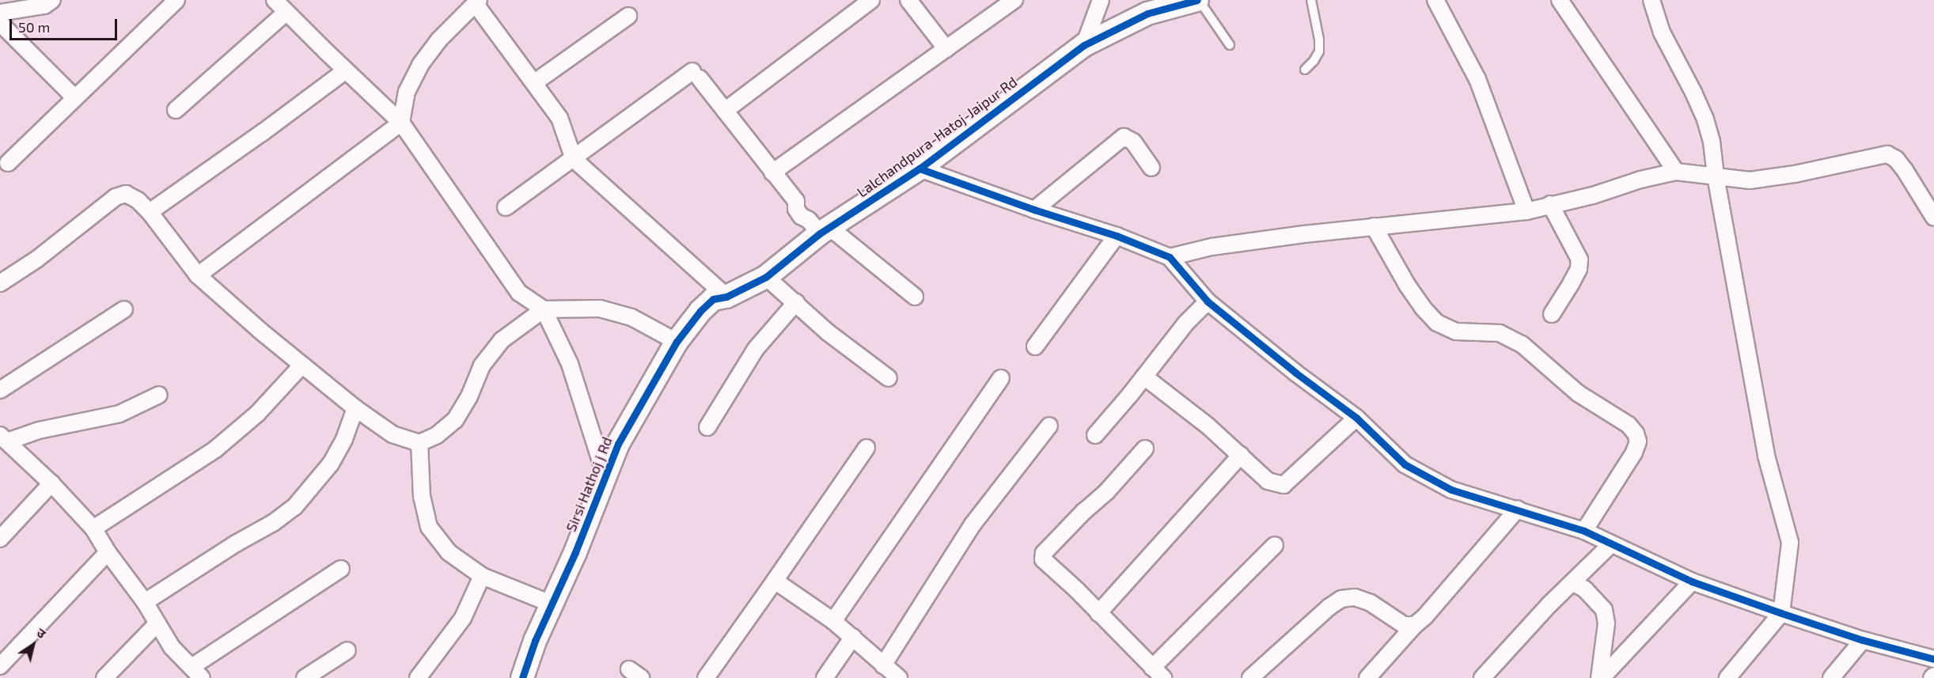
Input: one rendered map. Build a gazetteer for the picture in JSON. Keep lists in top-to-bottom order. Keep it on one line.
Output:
{"streets":{"street":["Lalchandpura-Hatoj-Jaipur Rd","Sirsi Hathoj j Rd"]},"crossings":[["Lalchandpura-Hatoj-Jaipur Rd","Sirsi Hathoj j Rd"]],"scale_bar":"50 m","north":"top right"}
